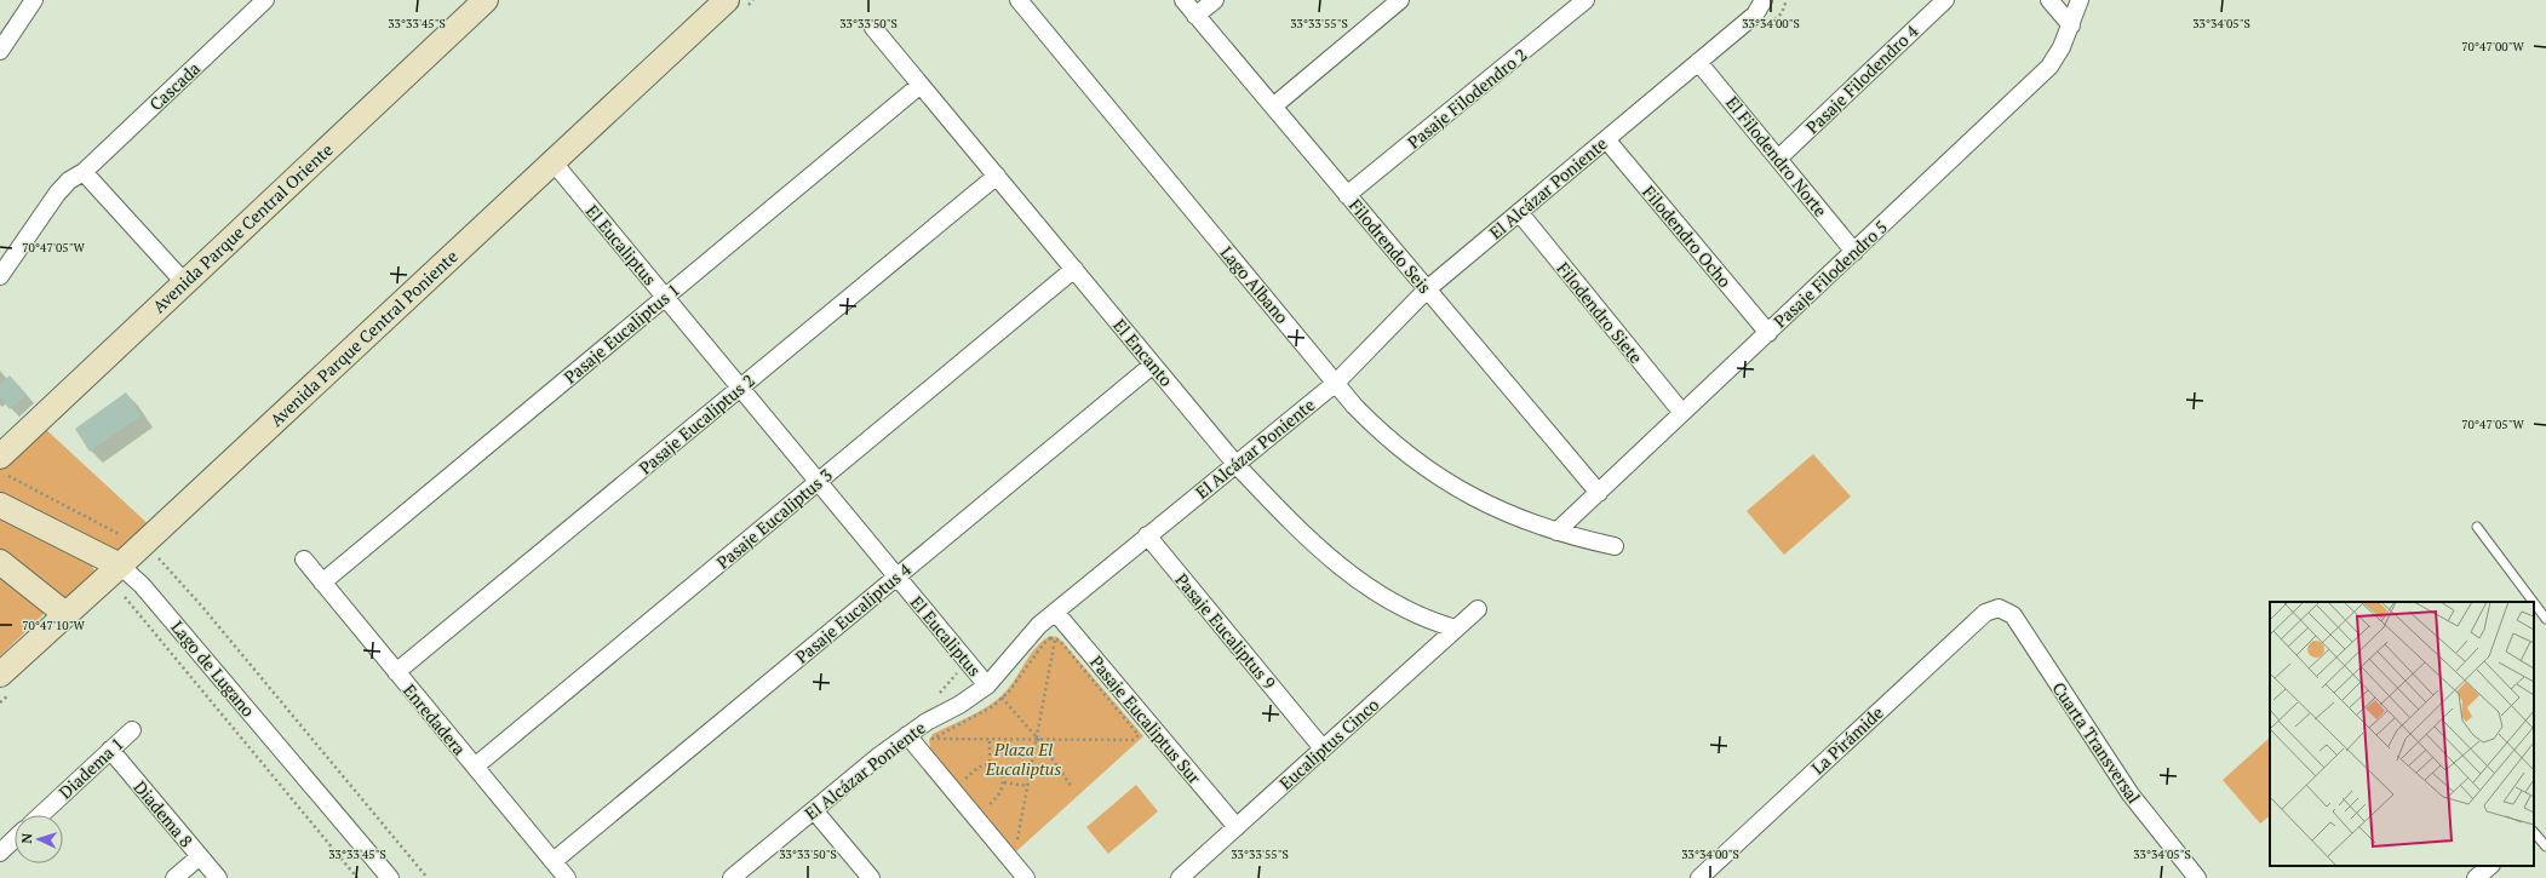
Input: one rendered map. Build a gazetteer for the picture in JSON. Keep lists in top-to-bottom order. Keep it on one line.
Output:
{"streets":{"street":["Pasaje Filodendro 4","Cascada","Pasaje Filodendro 2","El Filodendro Norte","El Alcázar Poniente","Avenida Parque Central Oriente","Filodendro Ocho","El Eucaliptus","Filodrendo Seis","Pasaje Filodendro 5","Lago Albano","Filodendro Siete","Pasaje Eucaliptus 1","Avenida Parque Central Poniente","El Encanto","Pasaje Eucaliptus 2","Pasaje Eucaliptus 3","Pasaje Eucaliptus 4","Pasaje Eucaliptus 9","Lago de Lugano","Enredadera","Pasaje Eucaliptus Sur","La Pirámide","Cuarta Transversal","Eucaliptus Cinco","Diadema 1","Diadema 8"]},"crossings":[["Pasaje Filodendro 4","El Filodendro Norte"],["Pasaje Filodendro 2","Filodrendo Seis"],["El Filodendro Norte","El Alcázar Poniente"],["El Filodendro Norte","Pasaje Filodendro 5"],["El Alcázar Poniente","Filodendro Ocho"],["El Alcázar Poniente","El Eucaliptus"],["El Alcázar Poniente","Filodrendo Seis"],["El Alcázar Poniente","Lago Albano"],["El Alcázar Poniente","Filodendro Siete"],["El Alcázar Poniente","El Encanto"],["El Alcázar Poniente","Pasaje Eucaliptus 9"],["El Alcázar Poniente","Pasaje Eucaliptus Sur"],["Filodendro Ocho","Pasaje Filodendro 5"],["El Eucaliptus","Pasaje Eucaliptus 1"],["El Eucaliptus","Avenida Parque Central Poniente"],["El Eucaliptus","Pasaje Eucaliptus 2"],["El Eucaliptus","Pasaje Eucaliptus 3"],["El Eucaliptus","Pasaje Eucaliptus 4"],["Filodrendo Seis","Pasaje Filodendro 5"],["Pasaje Filodendro 5","Lago Albano"],["Pasaje Filodendro 5","Filodendro Siete"],["Pasaje Eucaliptus 1","El Encanto"],["Pasaje Eucaliptus 1","Enredadera"],["Avenida Parque Central Poniente","Lago de Lugano"],["El Encanto","Pasaje Eucaliptus 2"],["El Encanto","Pasaje Eucaliptus 3"],["El Encanto","Pasaje Eucaliptus 4"],["El Encanto","Eucaliptus Cinco"],["Pasaje Eucaliptus 2","Enredadera"],["Pasaje Eucaliptus 3","Enredadera"],["Pasaje Eucaliptus 4","Enredadera"],["Pasaje Eucaliptus 9","Eucaliptus Cinco"],["Pasaje Eucaliptus Sur","Eucaliptus Cinco"],["La Pirámide","Cuarta Transversal"],["Diadema 1","Diadema 8"]],"parks":["Plaza El Eucaliptus"],"north":"left","coordinates":["33°33'45\"S","33°33'50\"S","33°33'55\"S","33°34'00\"S","33°34'05\"S","70°47'00\"W","70°47'05\"W","70°47'10\"W"]}
